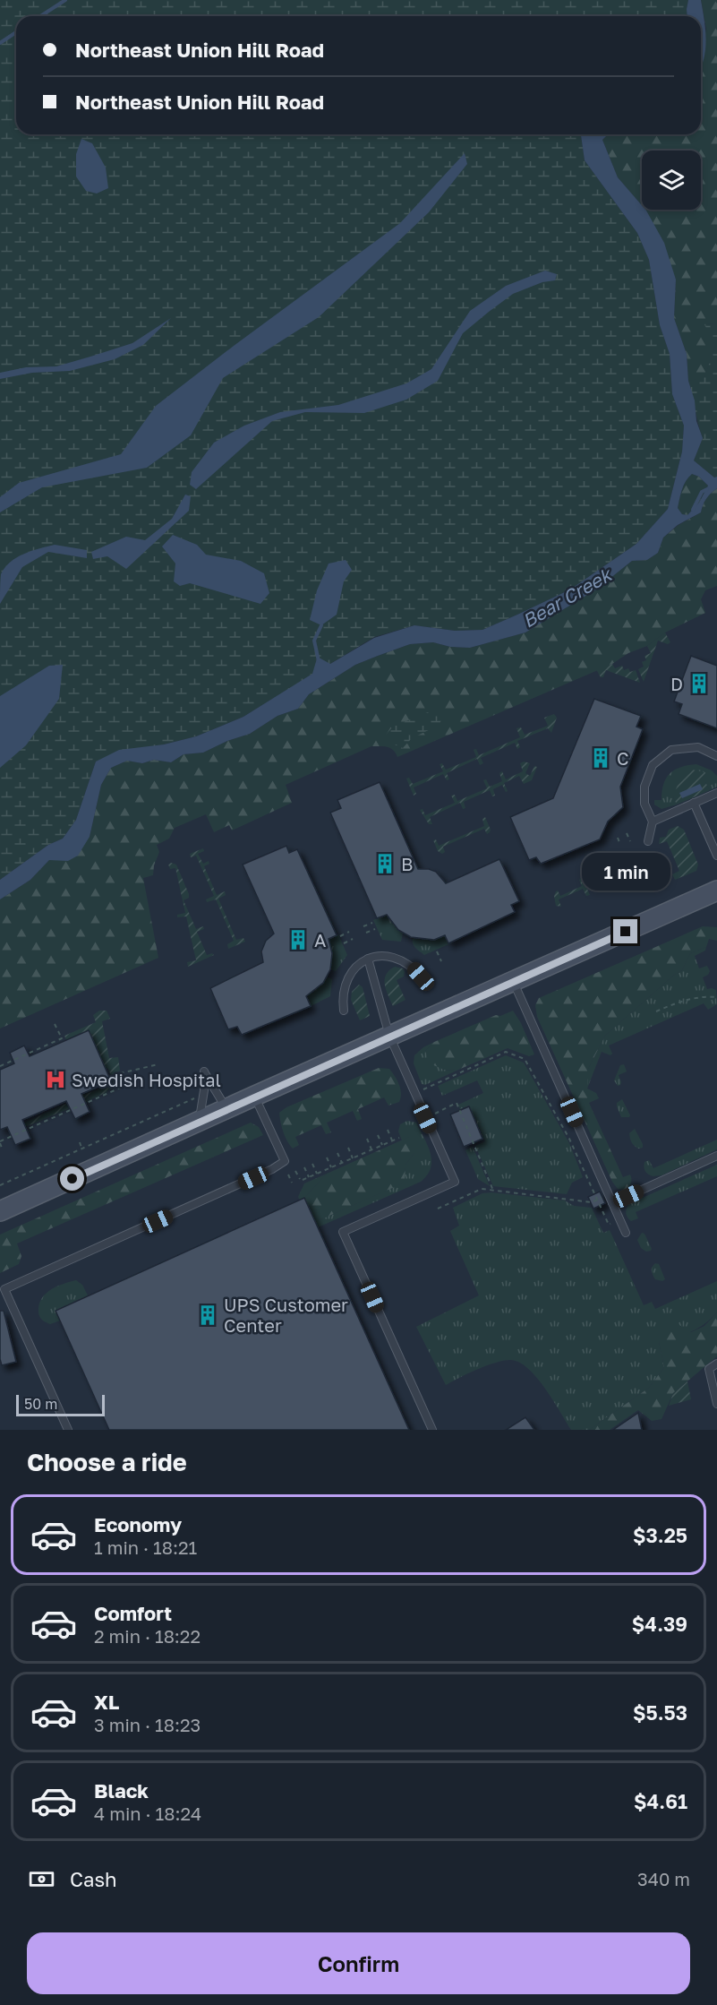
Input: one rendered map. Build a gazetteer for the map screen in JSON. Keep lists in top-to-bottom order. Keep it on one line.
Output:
{"water":["Bear Creek"],"places":{"building":["D","C","B","A","UPS Customer Center"],"hospital":["Swedish Hospital"]},"scale_bar":"50 m","page":{"banner":["Northeast Union Hill Road","Northeast Union Hill Road"],"bubble":"1 min","scale":"50 m","heading":"Choose a ride","list":[{"name":"Economy","note":"1 min · 18:21","value":"$3.25"},{"name":"Comfort","note":"2 min · 18:22","value":"$4.39"},{"name":"XL","note":"3 min · 18:23","value":"$5.53"},{"name":"Black","note":"4 min · 18:24","value":"$4.61"}],"pay":["Cash","340 m"],"buttons":"Confirm"}}
